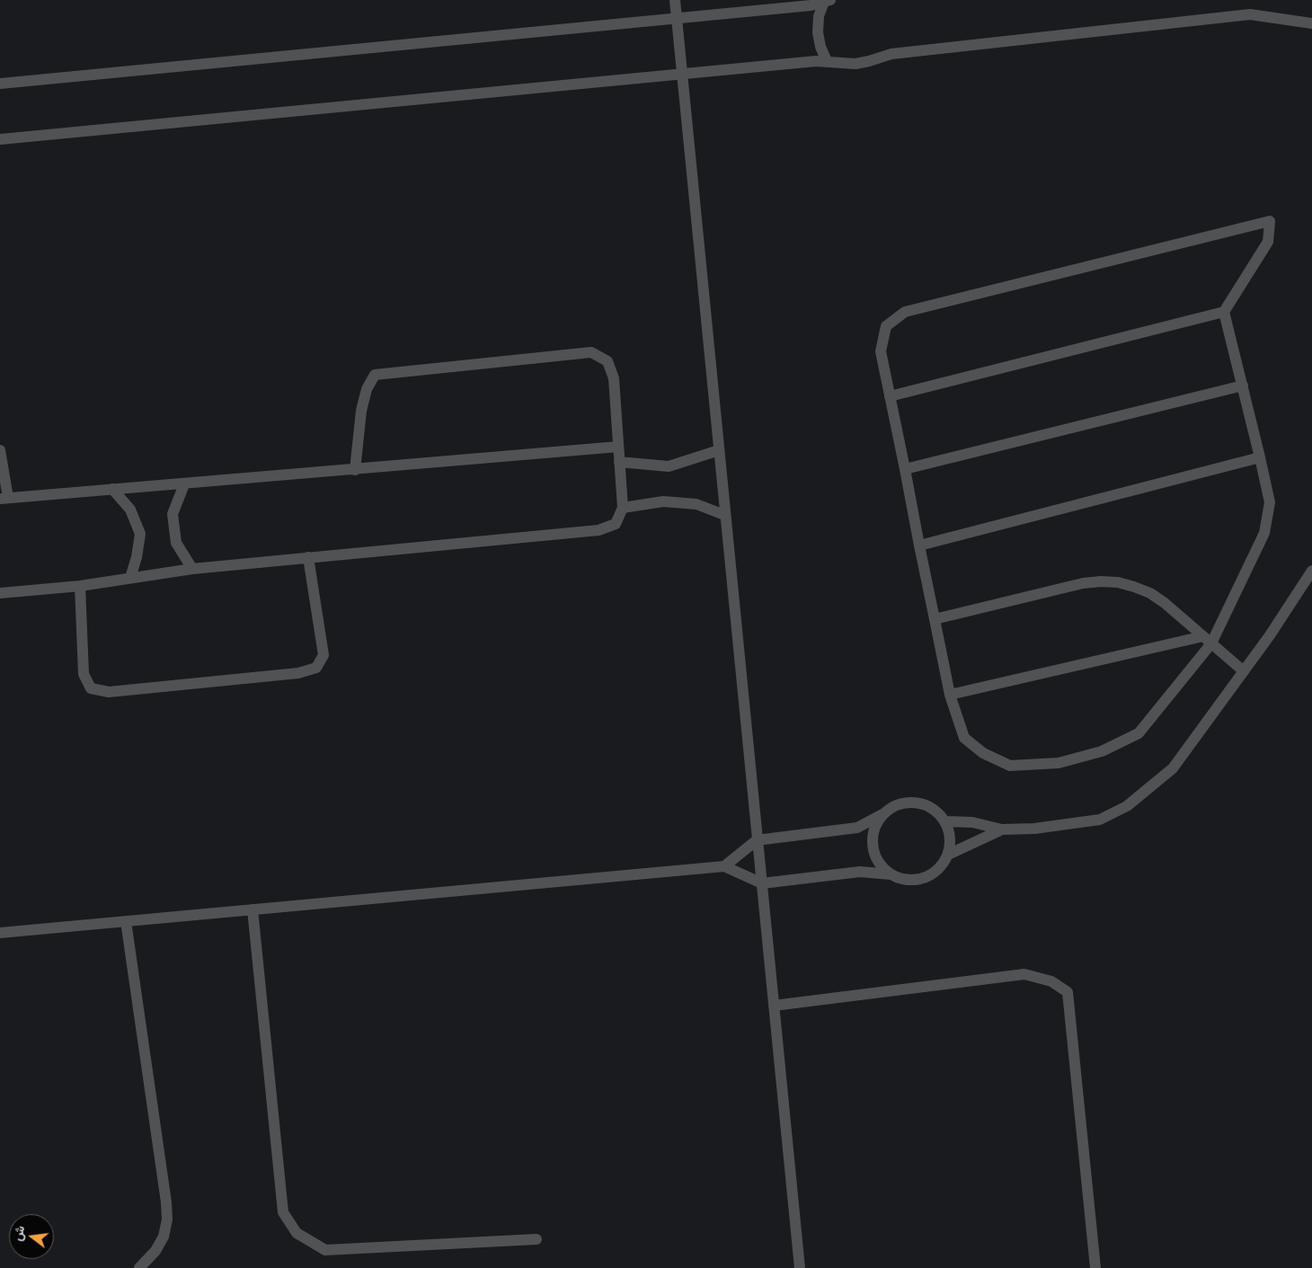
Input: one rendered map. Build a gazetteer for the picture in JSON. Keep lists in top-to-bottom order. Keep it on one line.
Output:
{"north":"left"}
